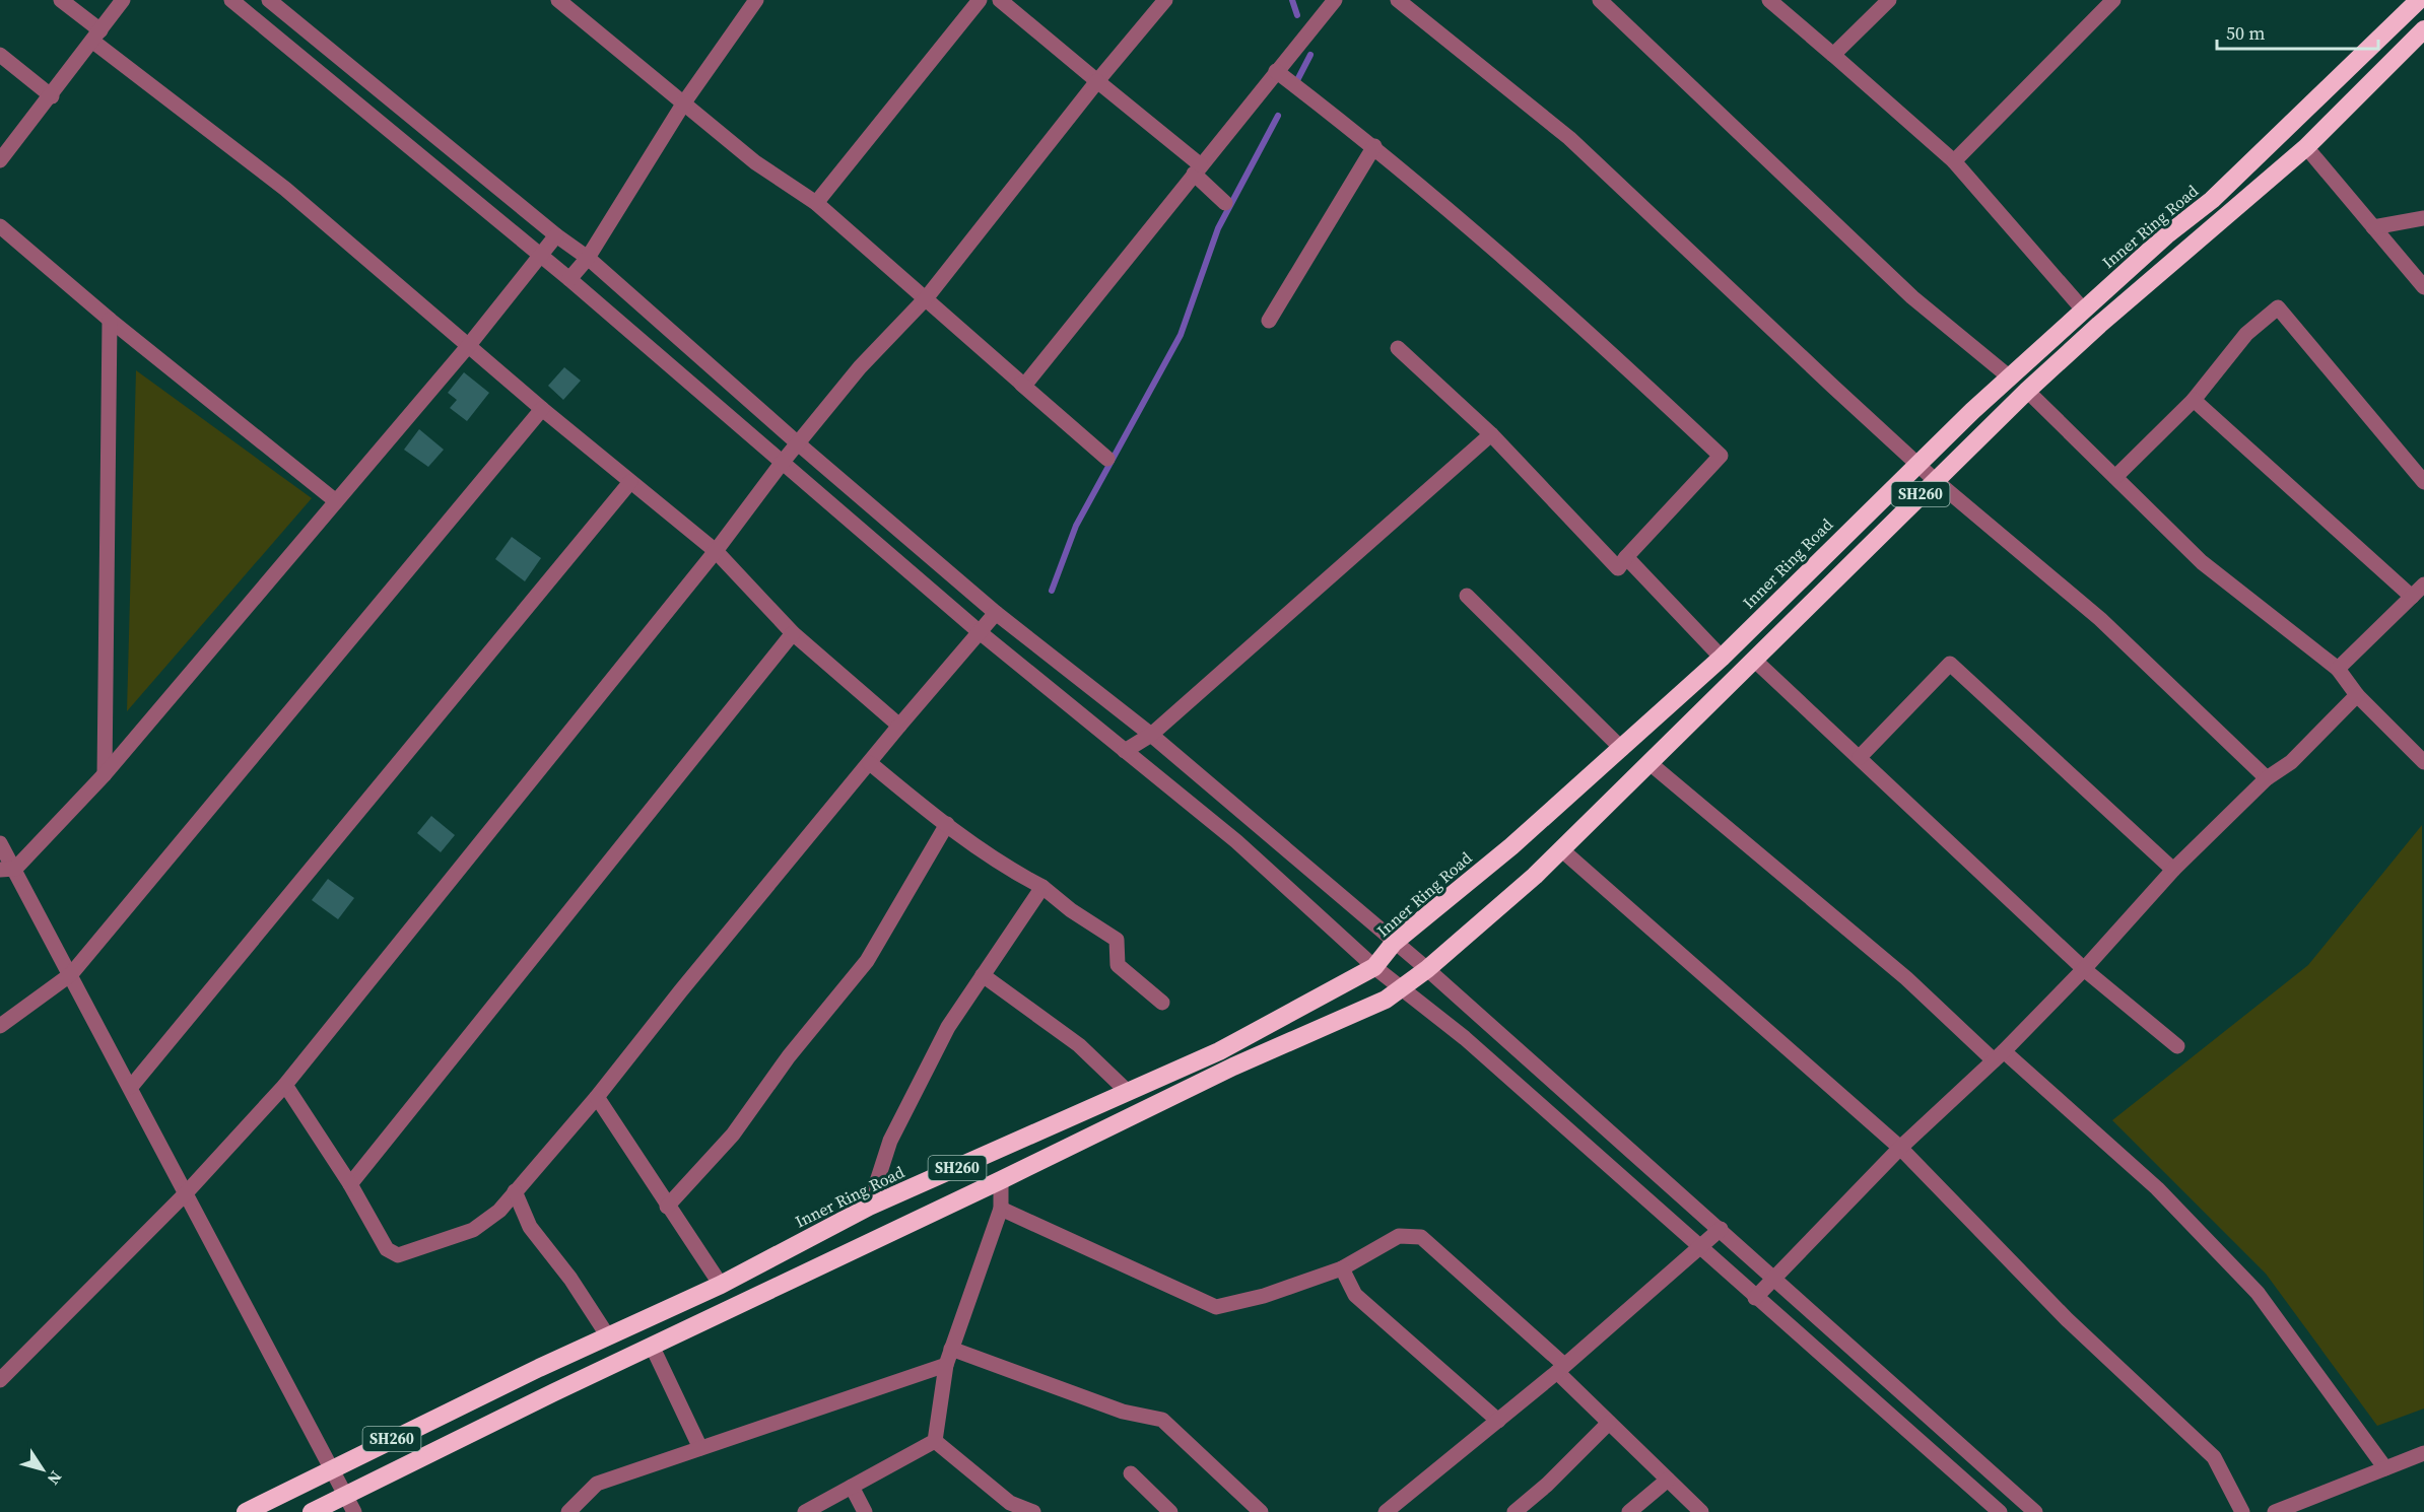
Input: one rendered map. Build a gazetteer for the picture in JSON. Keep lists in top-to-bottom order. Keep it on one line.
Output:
{"streets":{"highway":["Inner Ring Road","SH260"]},"scale_bar":"50 m","north":"bottom right"}
